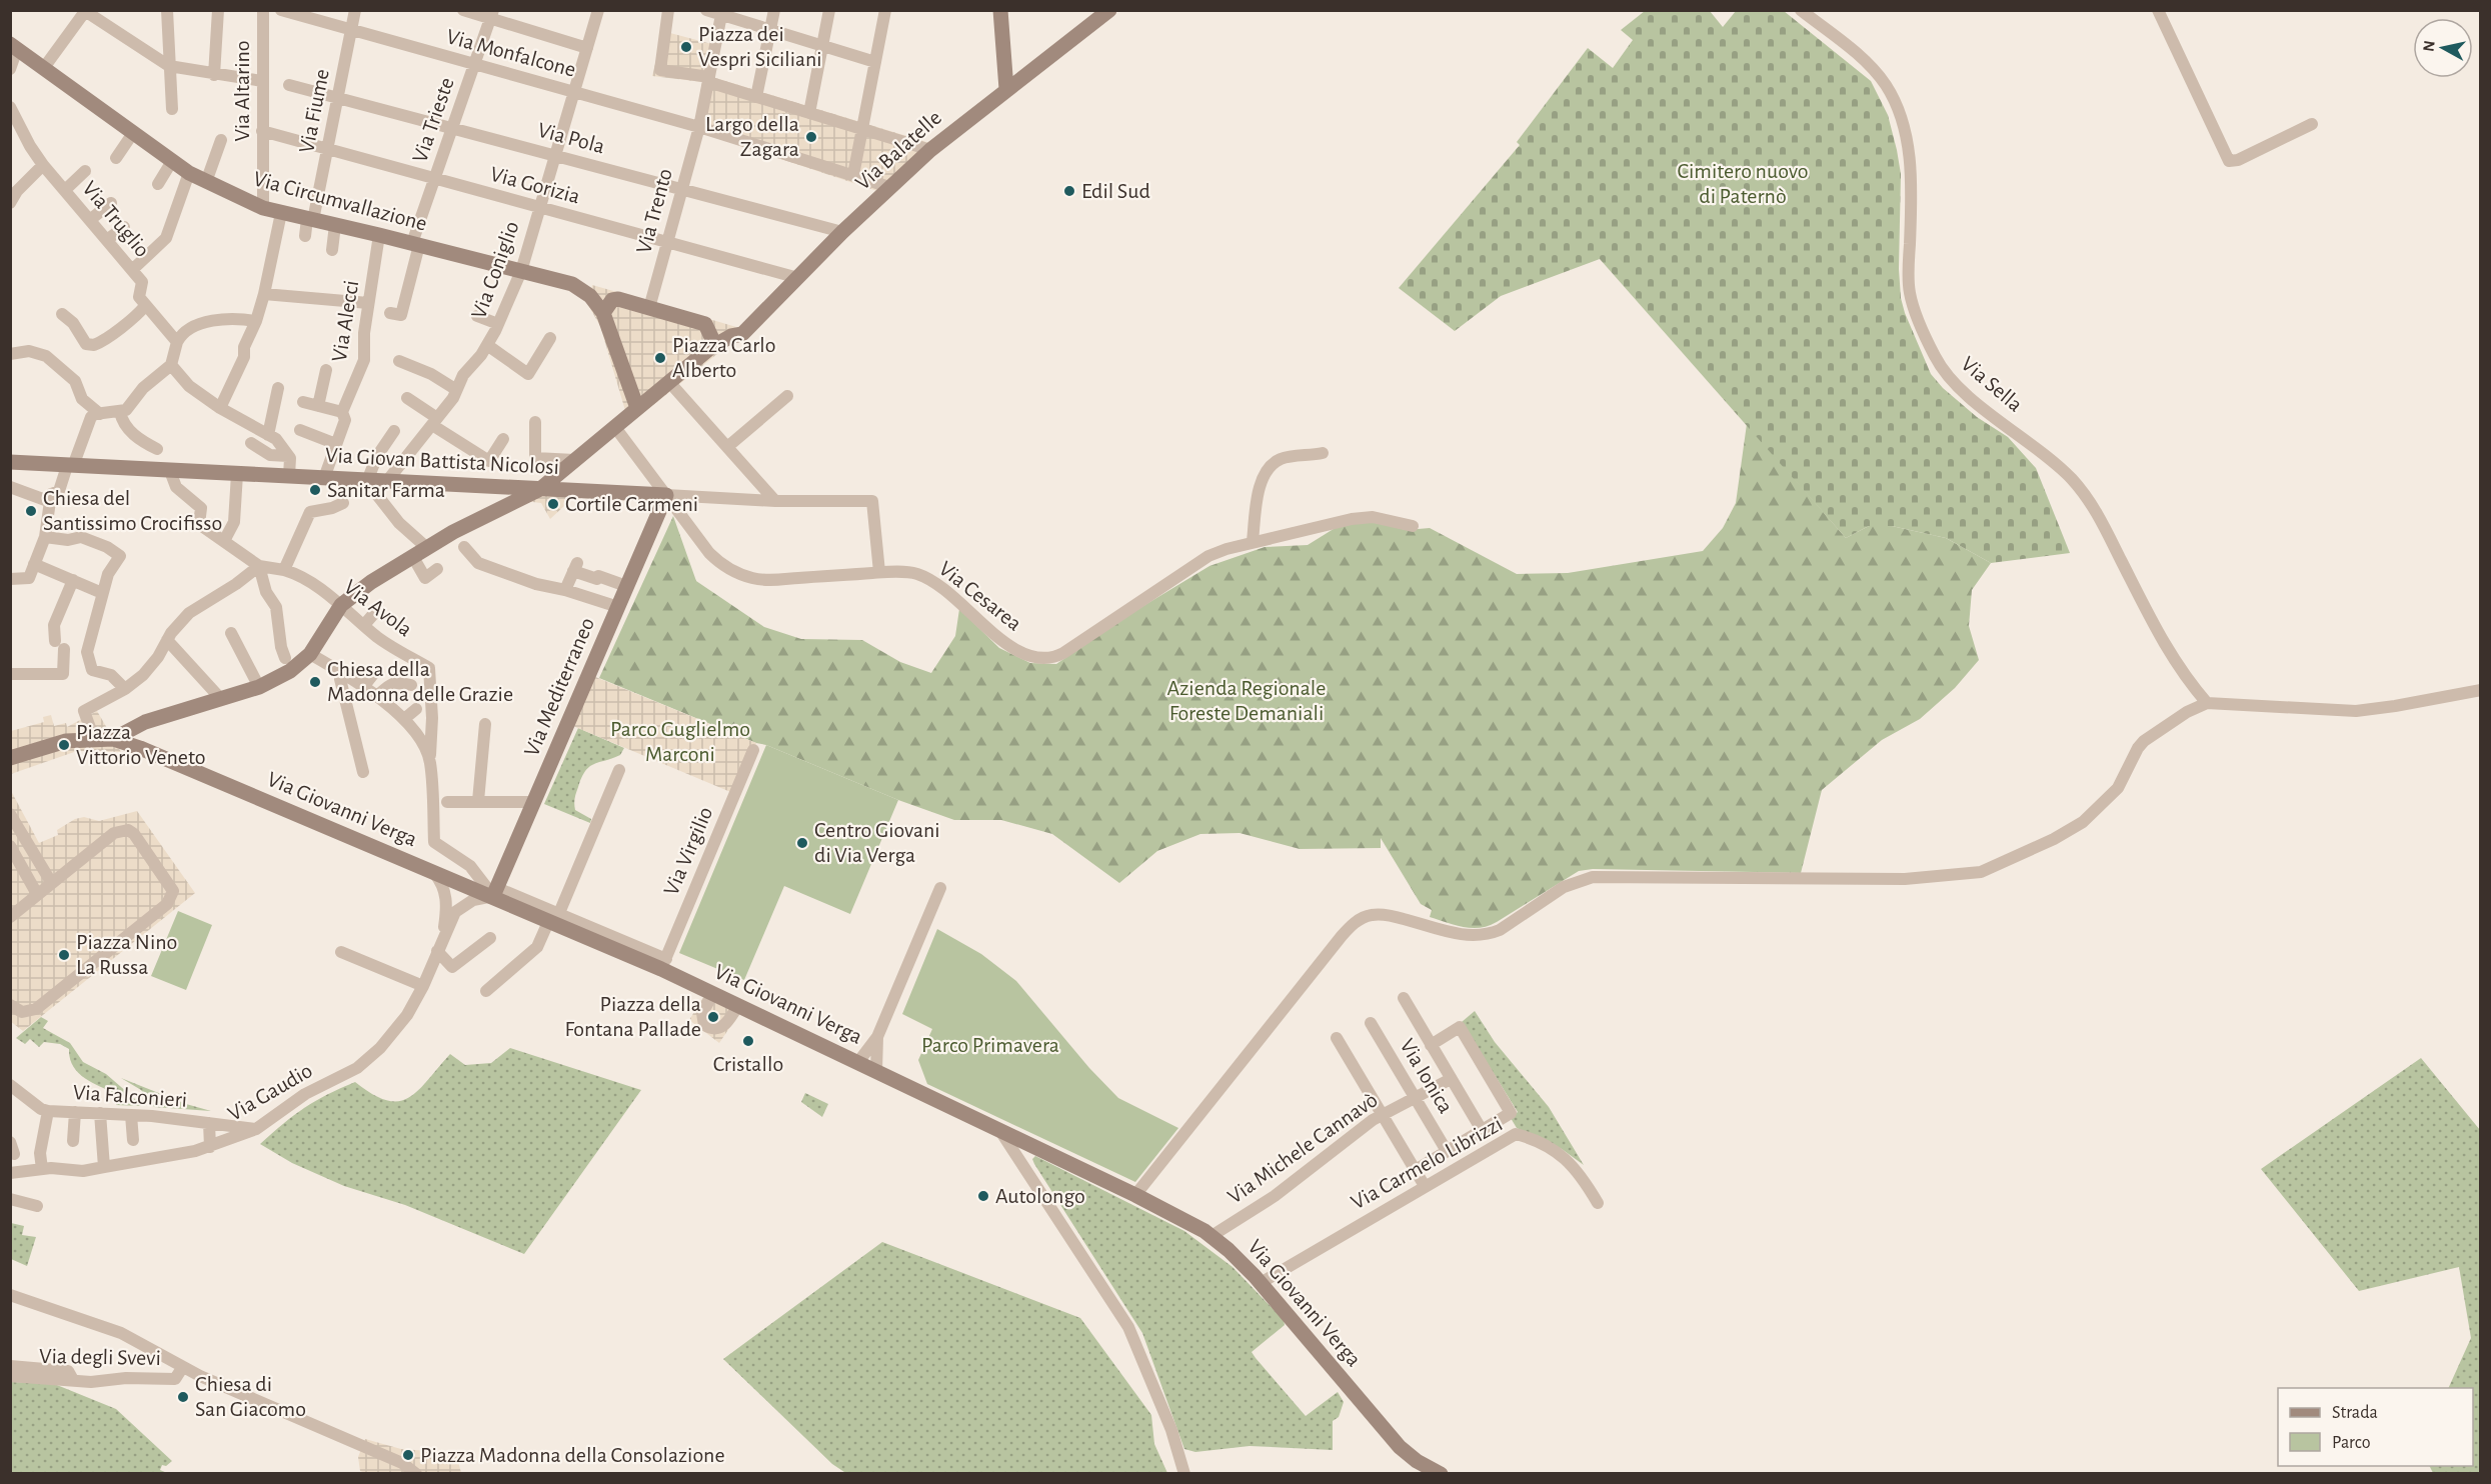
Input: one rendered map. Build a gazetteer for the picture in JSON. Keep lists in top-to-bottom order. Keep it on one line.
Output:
{"streets":{"street":["Via Monfalcone","Via Altarino","Via Fiume","Via Trieste","Via Pola","Via Balatelle","Via Gorizia","Via Circumvallazione","Via Trento","Via Truglio","Via Coniglio","Via Alecci","Via Sella","Via Giovan Battista Nicolosi","Via Cesarea","Via Avola","Via Mediterraneo","Via Giovanni Verga","Via Virgilio","Via Ionica","Via Gaudio","Via Falconieri","Via Michele Cannavò","Via Carmelo Librizzi","Via degli Svevi"]},"crossings":[["Via Monfalcone","Via Fiume"],["Via Monfalcone","Via Trieste"],["Via Monfalcone","Via Balatelle"],["Via Monfalcone","Via Trento"],["Via Monfalcone","Via Coniglio"],["Via Altarino","Via Gorizia"],["Via Altarino","Via Circumvallazione"],["Via Fiume","Via Pola"],["Via Fiume","Via Gorizia"],["Via Fiume","Via Circumvallazione"],["Via Trieste","Via Pola"],["Via Trieste","Via Gorizia"],["Via Trieste","Via Circumvallazione"],["Via Pola","Via Balatelle"],["Via Pola","Via Trento"],["Via Pola","Via Coniglio"],["Via Balatelle","Via Gorizia"],["Via Balatelle","Via Cesarea"],["Via Gorizia","Via Trento"],["Via Gorizia","Via Coniglio"],["Via Circumvallazione","Via Coniglio"],["Via Circumvallazione","Via Alecci"],["Via Coniglio","Via Giovan Battista Nicolosi"],["Via Alecci","Via Giovan Battista Nicolosi"],["Via Giovan Battista Nicolosi","Via Cesarea"],["Via Giovan Battista Nicolosi","Via Mediterraneo"],["Via Cesarea","Via Mediterraneo"],["Via Mediterraneo","Via Giovanni Verga"],["Via Giovanni Verga","Via Virgilio"],["Via Giovanni Verga","Via Michele Cannavò"],["Via Giovanni Verga","Via Carmelo Librizzi"],["Via Ionica","Via Michele Cannavò"],["Via Gaudio","Via Falconieri"]],"parks":["Cimitero nuovo di Paternò","Azienda Regionale Foreste Demaniali","Parco Guglielmo Marconi","Parco Primavera"],"places":["Piazza dei Vespri Siciliani","Largo della Zagara","Edil Sud","Piazza Carlo Alberto","Sanitar Farma","Cortile Carmeni","Chiesa del Santissimo Crocifisso","Chiesa della Madonna delle Grazie","Piazza Vittorio Veneto","Centro Giovani di Via Verga","Piazza Nino La Russa","Piazza della Fontana Pallade","Cristallo","Autolongo","Chiesa di San Giacomo","Piazza Madonna della Consolazione"],"legend":["Strada","Parco"],"north":"left"}
